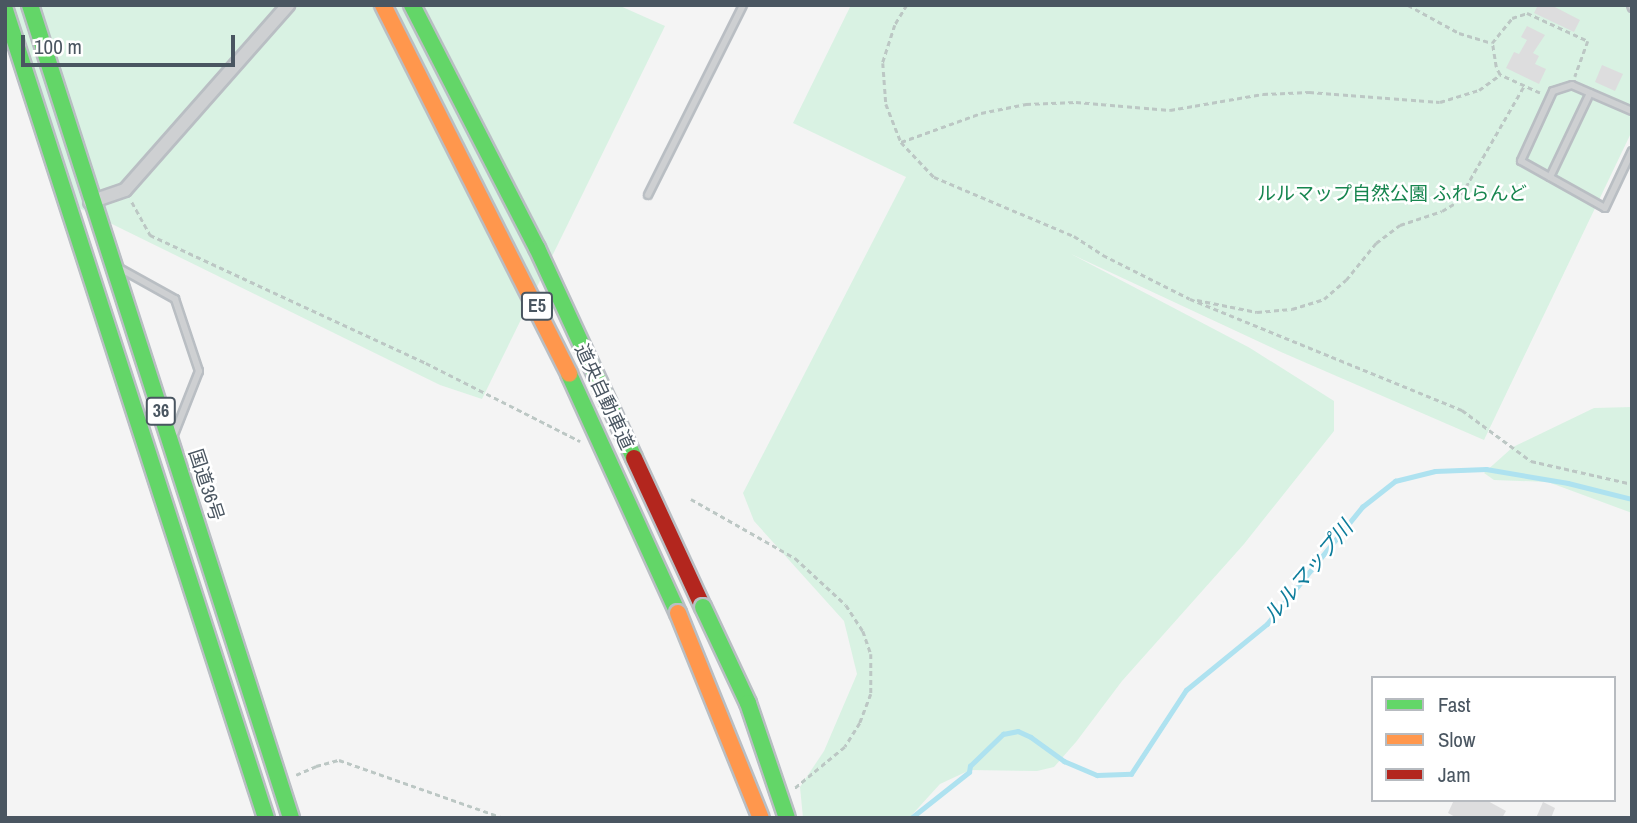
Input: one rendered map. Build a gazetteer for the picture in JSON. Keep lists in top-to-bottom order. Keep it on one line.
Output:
{"streets":{"highway":["E5","道央自動車道","36","国道36号"]},"water":["ルルマップ川"],"parks":["ルルマップ自然公園 ふれらんど"],"legend":["Fast","Slow","Jam"],"scale_bar":"100 m"}
